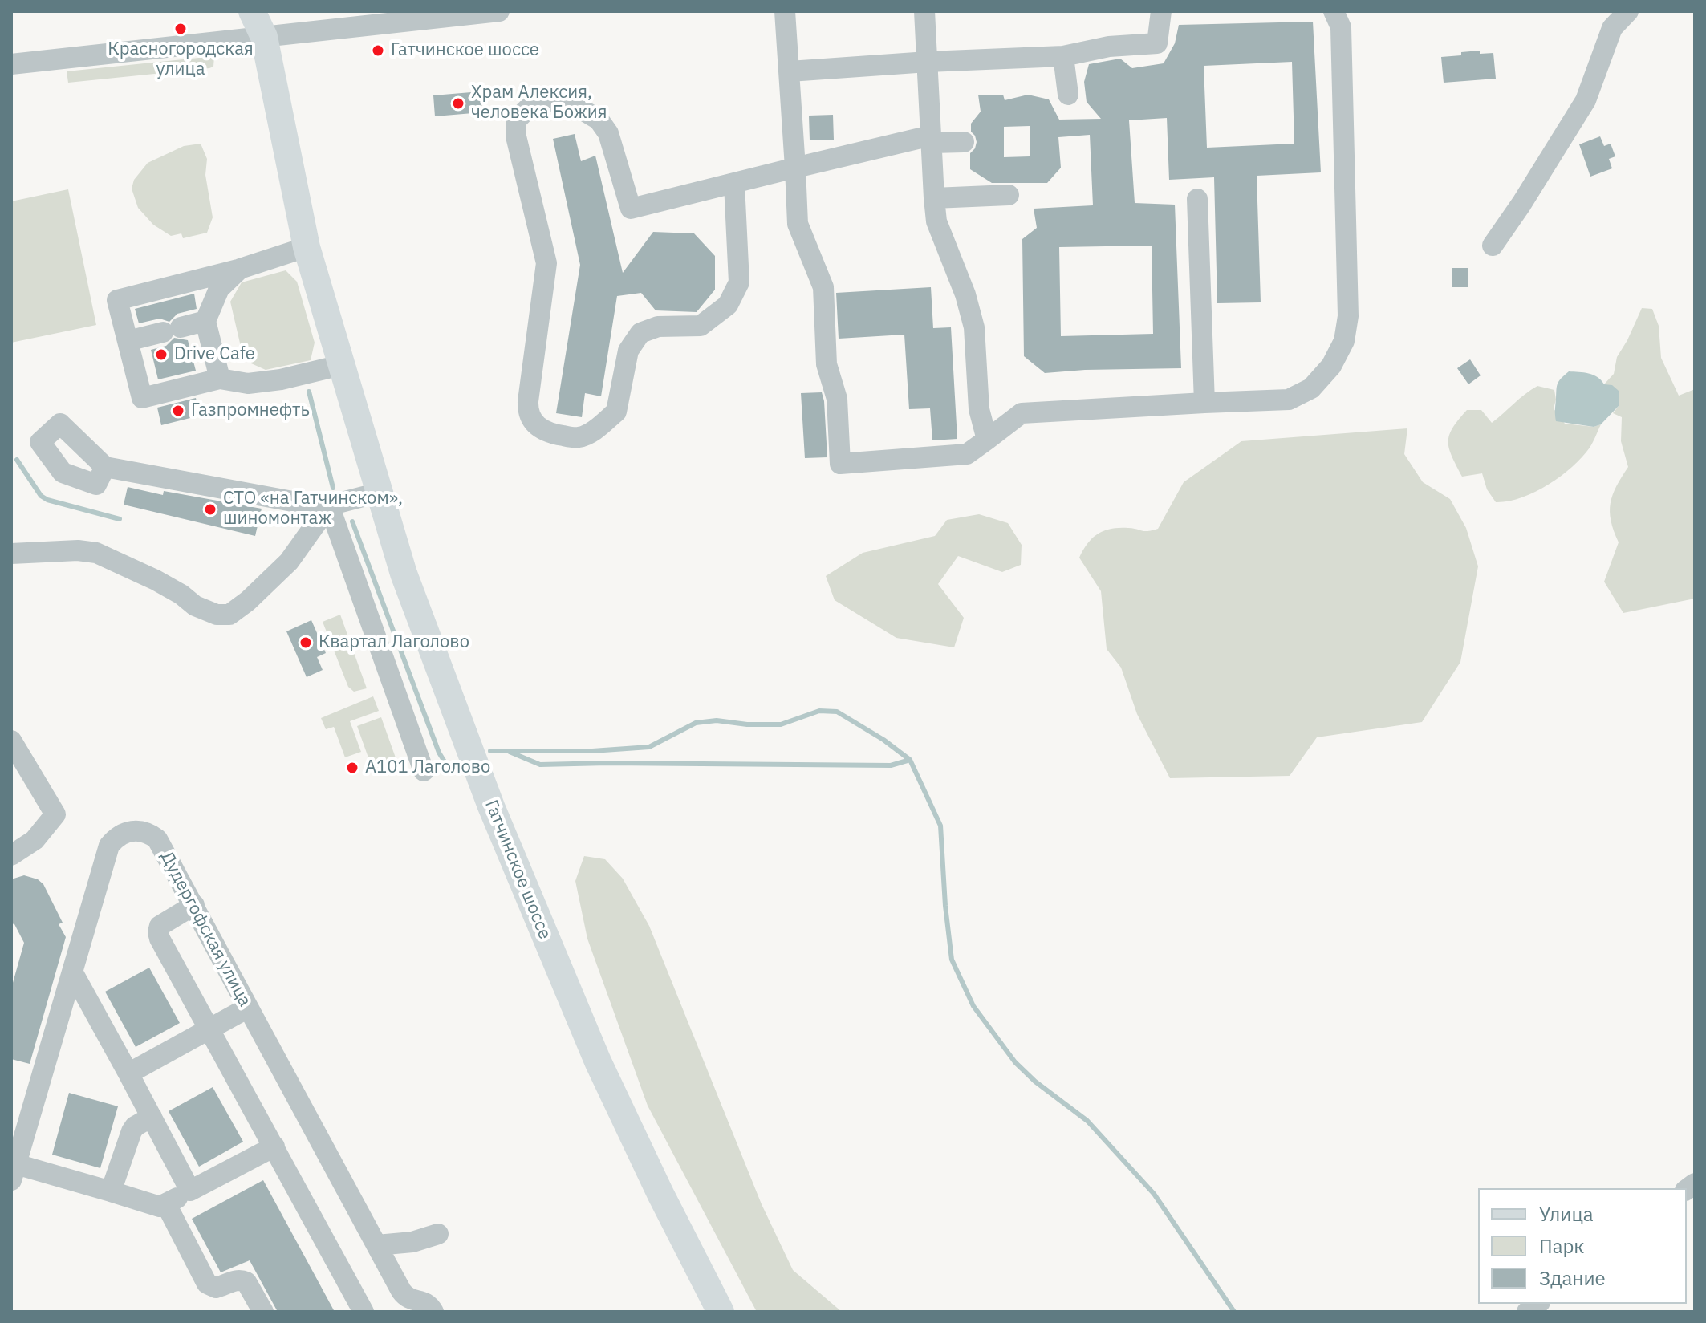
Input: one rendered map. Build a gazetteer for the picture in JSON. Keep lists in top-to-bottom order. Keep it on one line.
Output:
{"streets":{"main road":["Гатчинское шоссе"],"street":["Дудергофская улица"]},"places":["Красногородская улица","Гатчинское шоссе","Храм Алексия, человека Божия","Drive Cafe","Газпромнефть","СТО «на Гатчинском», шиномонтаж","Квартал Лаголово","А101 Лаголово"],"legend":["Улица","Парк","Здание"]}
